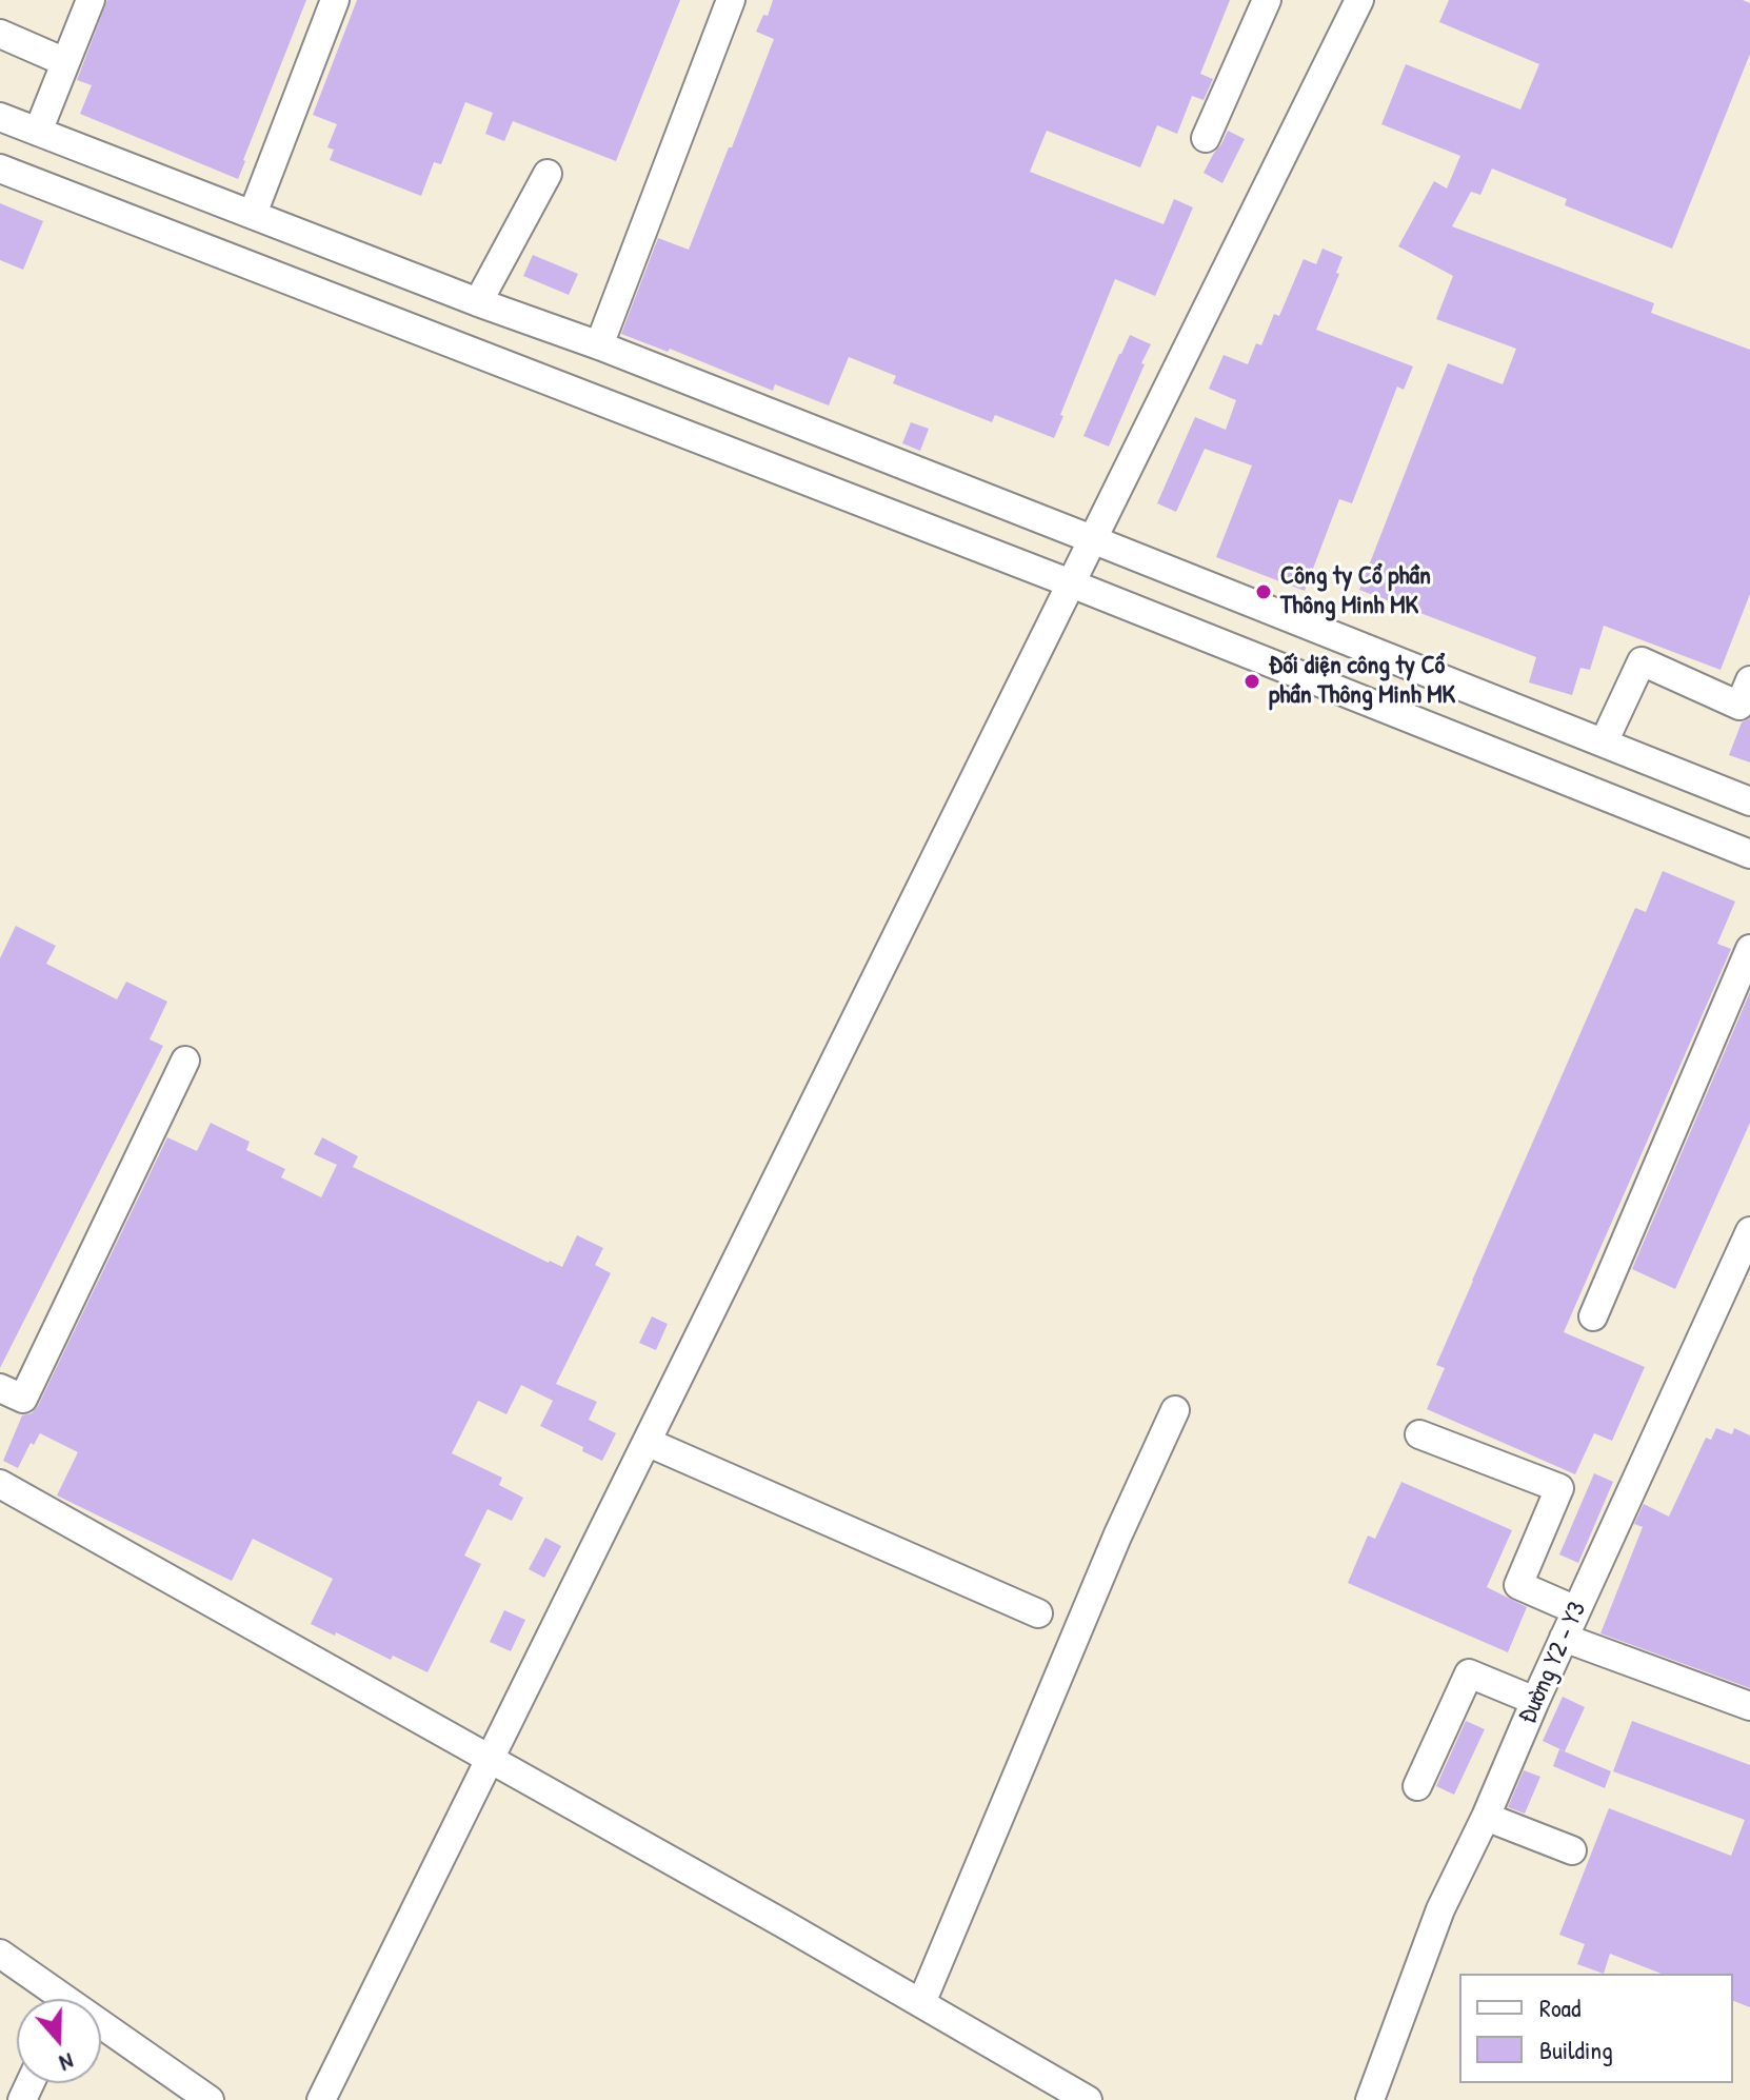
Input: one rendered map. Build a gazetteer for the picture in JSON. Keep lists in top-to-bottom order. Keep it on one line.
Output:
{"streets":{"street":["Đường Y2 - Y3"]},"places":["Công ty Cổ phần Thông Minh MK","Đối diện công ty Cổ phần Thông Minh MK"],"legend":["Road","Building"],"north":"bottom"}
